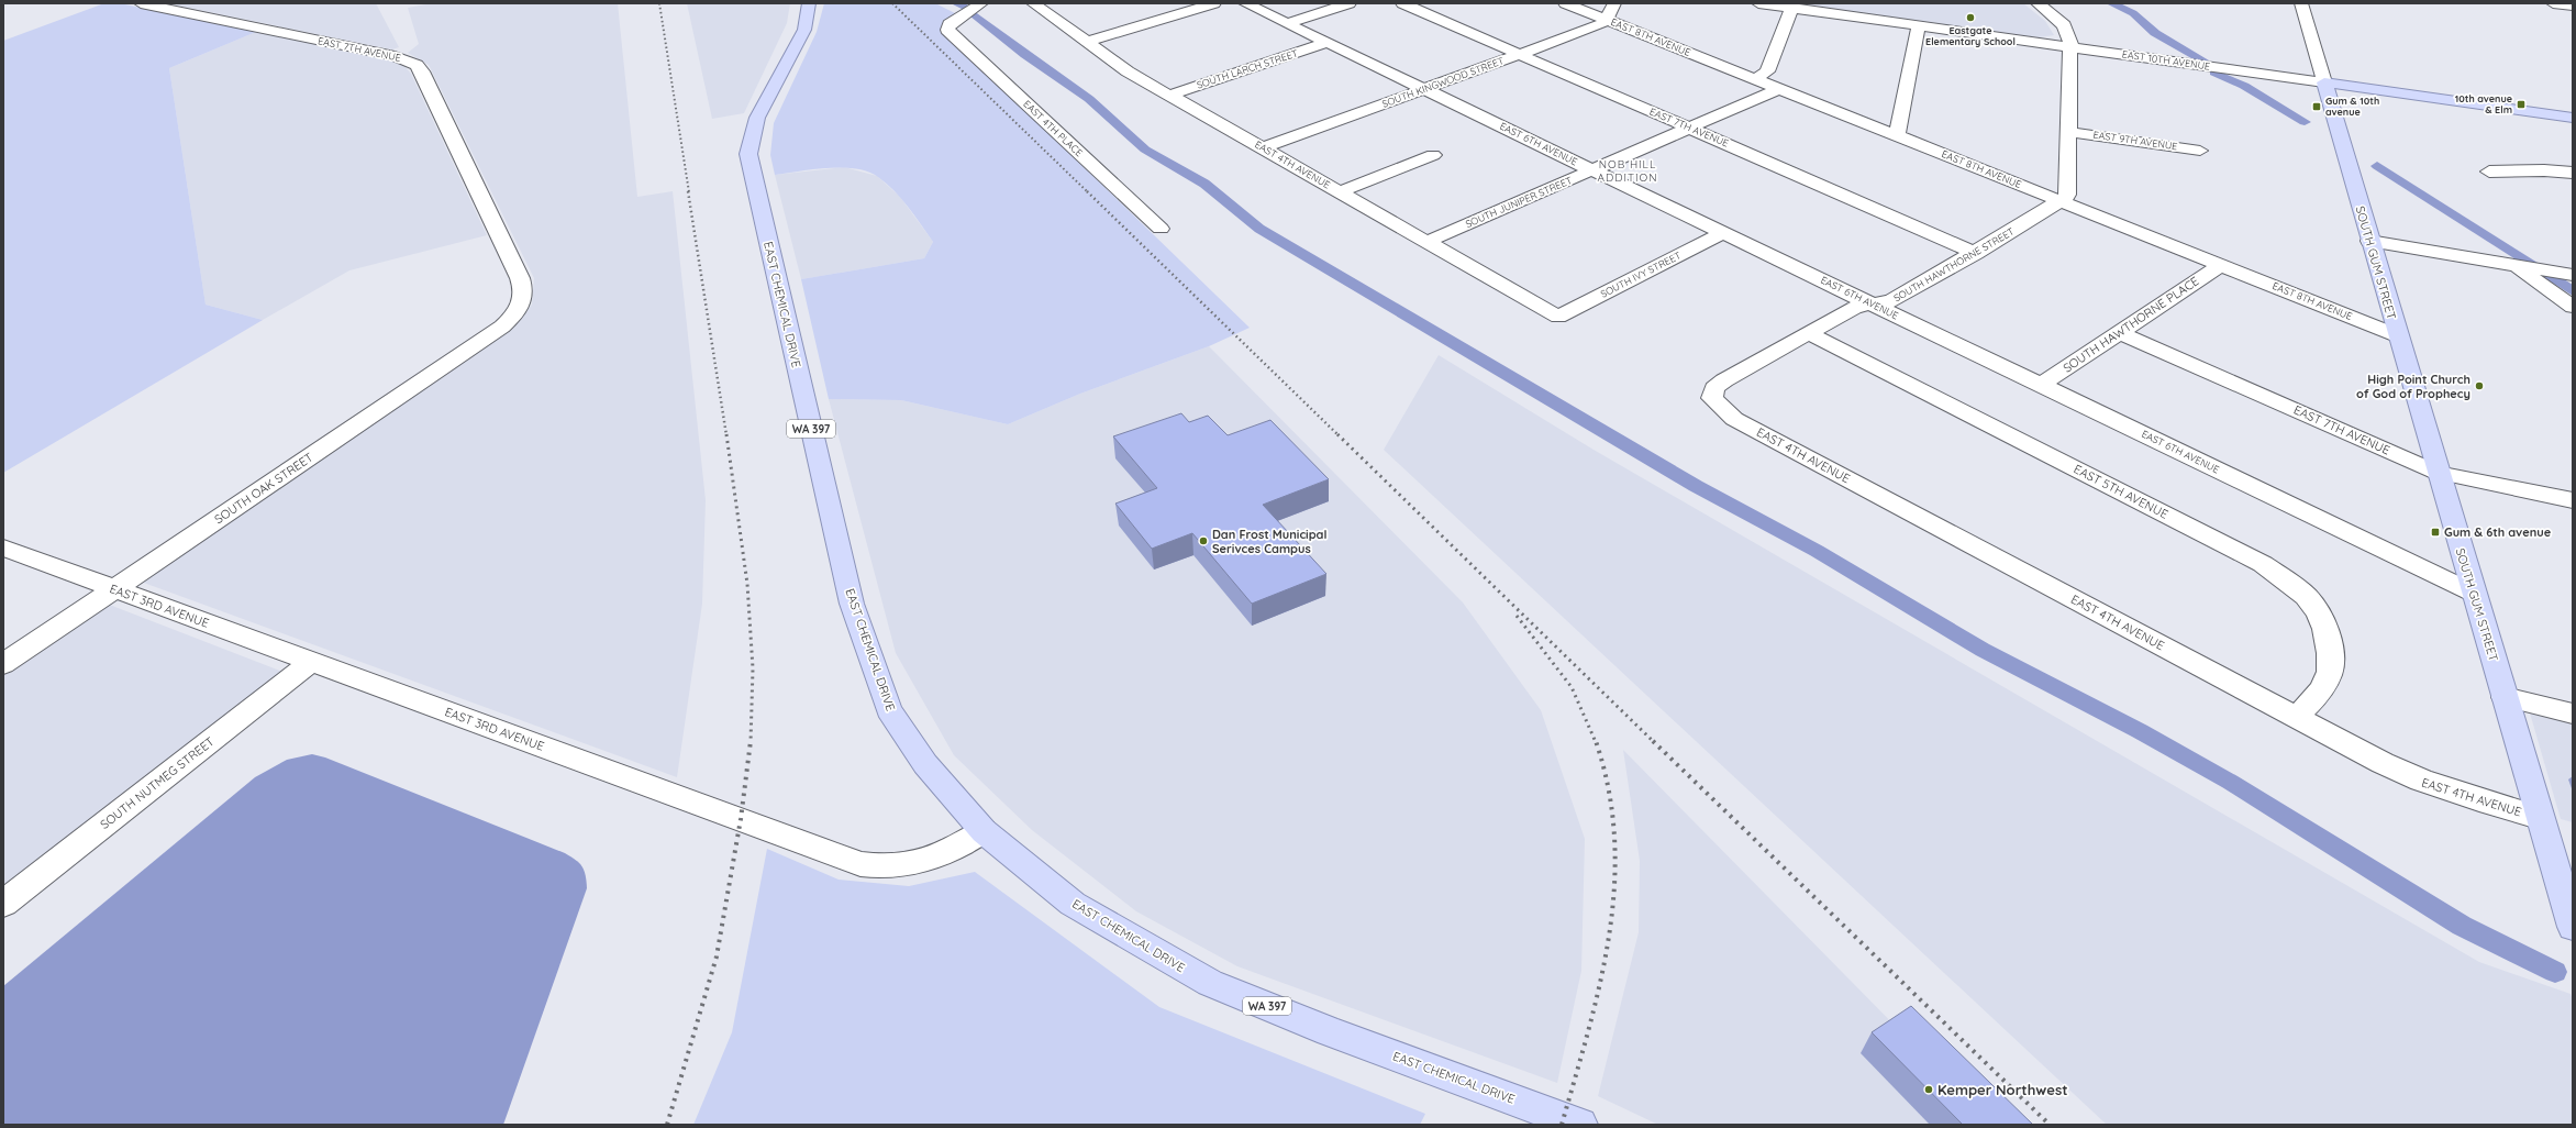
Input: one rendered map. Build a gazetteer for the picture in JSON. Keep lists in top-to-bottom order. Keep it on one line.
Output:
{"streets":{"main road":["EAST 10TH AVENUE","SOUTH GUM STREET","EAST CHEMICAL DRIVE","WA 397"],"street":["EAST 8TH AVENUE","EAST 7TH AVENUE","SOUTH LARCH STREET","SOUTH KINGWOOD STREET","EAST 4TH PLACE","EAST 9TH AVENUE","EAST 6TH AVENUE","EAST 4TH AVENUE","SOUTH JUNIPER STREET","SOUTH HAWTHORNE STREET","SOUTH IVY STREET","SOUTH HAWTHORNE PLACE","SOUTH OAK STREET","EAST 5TH AVENUE","EAST 3RD AVENUE","SOUTH NUTMEG STREET"]},"crossings":[["EAST 8TH AVENUE","SOUTH KINGWOOD STREET"],["EAST 8TH AVENUE","SOUTH JUNIPER STREET"],["EAST 8TH AVENUE","SOUTH GUM STREET"],["EAST 8TH AVENUE","SOUTH HAWTHORNE STREET"],["EAST 8TH AVENUE","SOUTH HAWTHORNE PLACE"],["EAST 7TH AVENUE","SOUTH KINGWOOD STREET"],["EAST 7TH AVENUE","SOUTH JUNIPER STREET"],["EAST 7TH AVENUE","SOUTH GUM STREET"],["EAST 7TH AVENUE","SOUTH HAWTHORNE STREET"],["EAST 7TH AVENUE","SOUTH HAWTHORNE PLACE"],["EAST 7TH AVENUE","SOUTH OAK STREET"],["EAST 10TH AVENUE","SOUTH GUM STREET"],["SOUTH LARCH STREET","EAST 6TH AVENUE"],["SOUTH LARCH STREET","EAST 4TH AVENUE"],["SOUTH KINGWOOD STREET","EAST 6TH AVENUE"],["SOUTH KINGWOOD STREET","EAST 4TH AVENUE"],["EAST 6TH AVENUE","SOUTH JUNIPER STREET"],["EAST 6TH AVENUE","SOUTH GUM STREET"],["EAST 6TH AVENUE","SOUTH HAWTHORNE STREET"],["EAST 6TH AVENUE","SOUTH IVY STREET"],["EAST 6TH AVENUE","SOUTH HAWTHORNE PLACE"],["EAST 4TH AVENUE","SOUTH JUNIPER STREET"],["EAST 4TH AVENUE","SOUTH GUM STREET"],["EAST 4TH AVENUE","SOUTH HAWTHORNE STREET"],["EAST 4TH AVENUE","SOUTH IVY STREET"],["EAST 4TH AVENUE","EAST 5TH AVENUE"],["SOUTH HAWTHORNE STREET","EAST 5TH AVENUE"],["EAST CHEMICAL DRIVE","EAST 3RD AVENUE"],["SOUTH OAK STREET","EAST 3RD AVENUE"],["EAST 3RD AVENUE","SOUTH NUTMEG STREET"]],"districts":["NOB HILL ADDITION"],"places":{"other":["Eastgate Elementary School","High Point Church of God of Prophecy","Dan Frost Municipal Serivces Campus","Kemper Northwest"],"transit":["10th avenue & Elm","Gum & 10th avenue","Gum & 6th avenue"]}}
